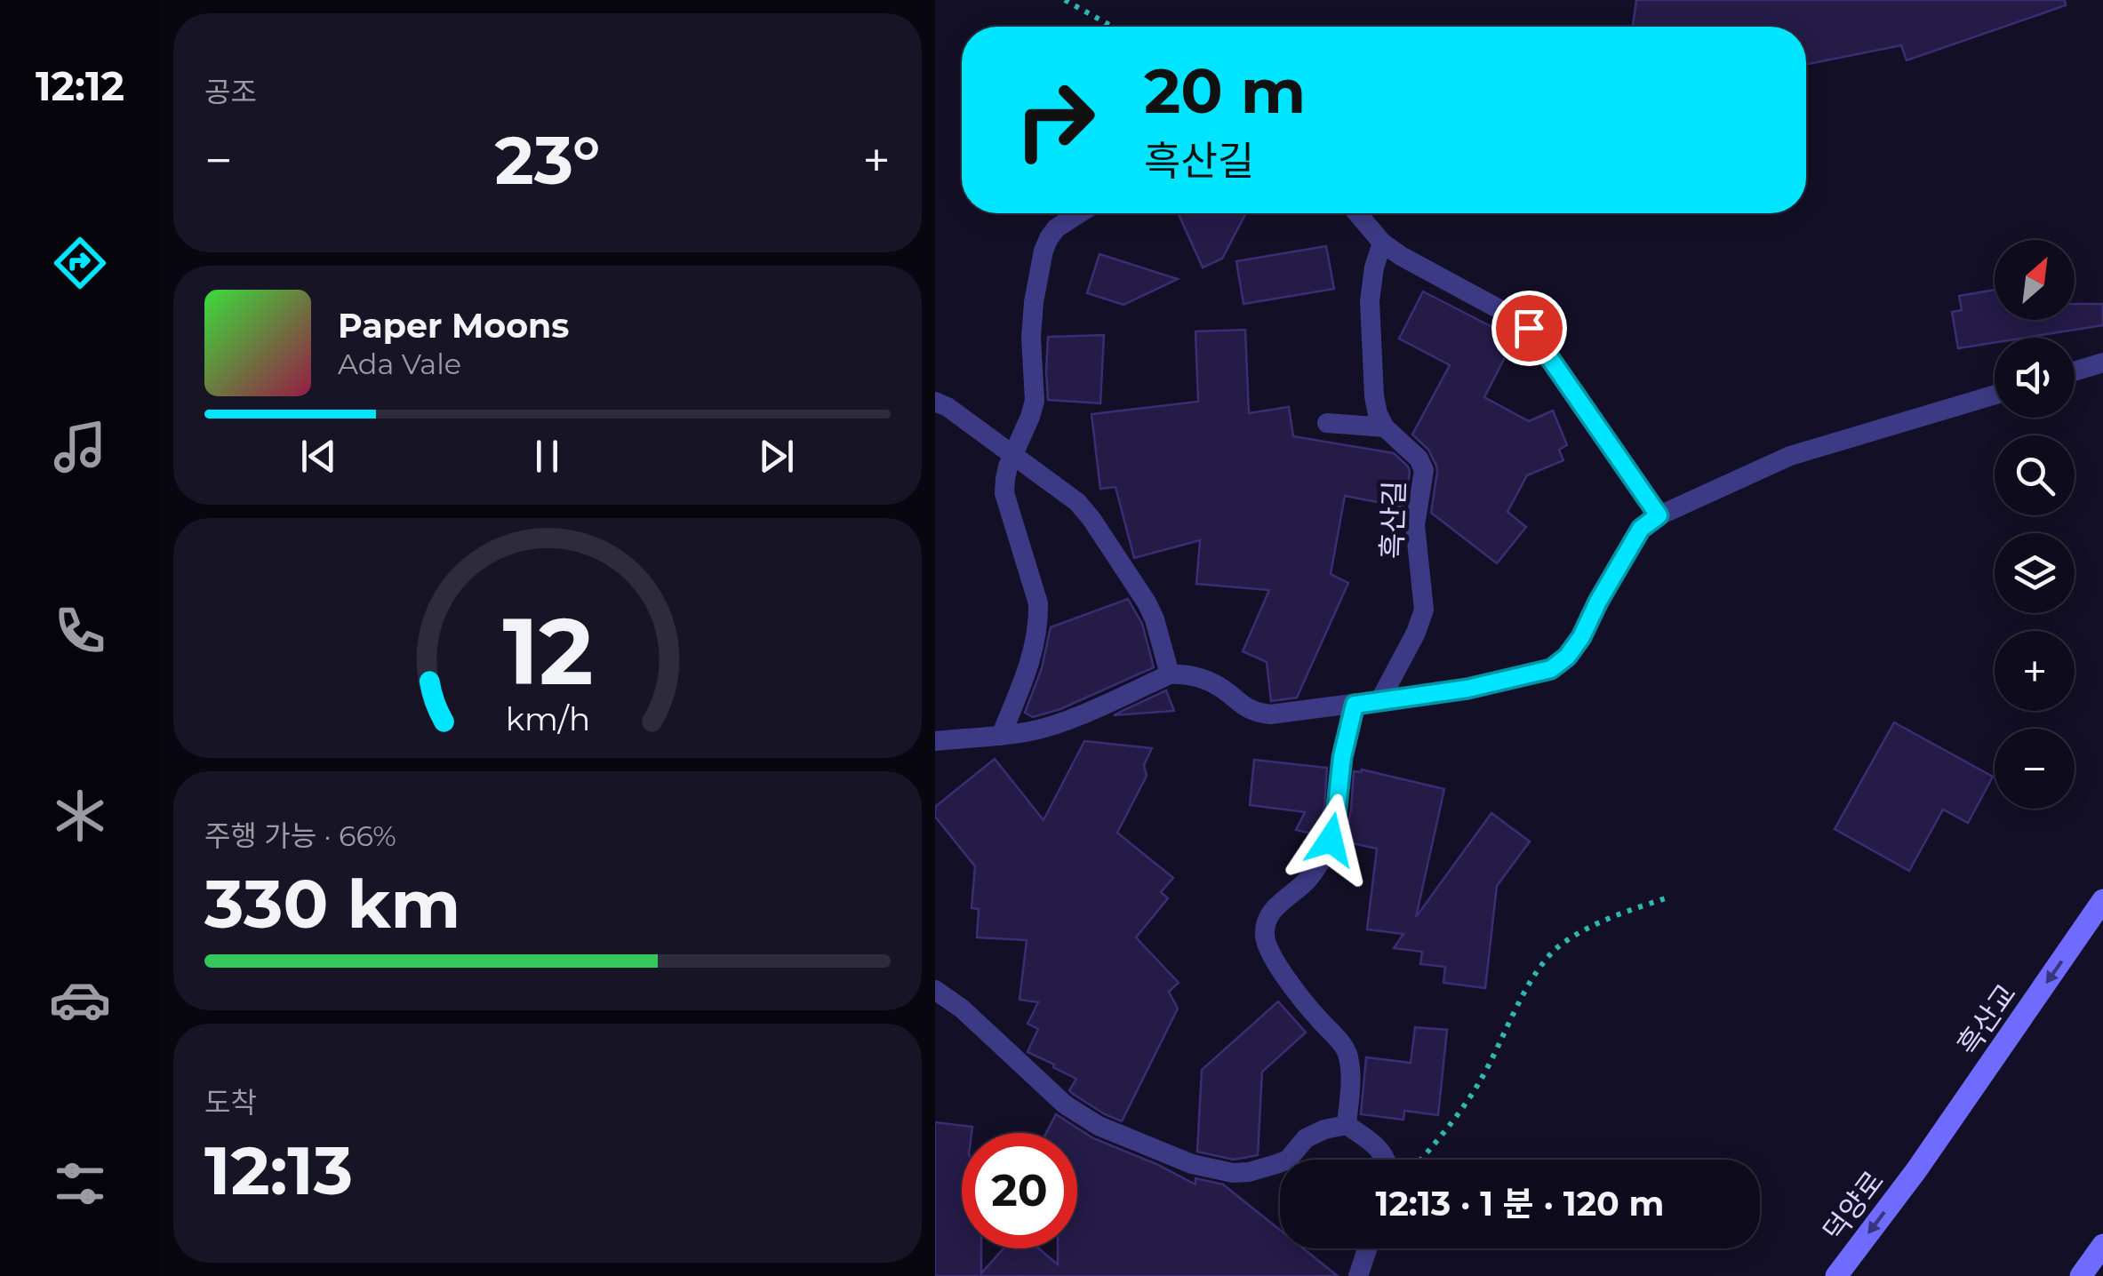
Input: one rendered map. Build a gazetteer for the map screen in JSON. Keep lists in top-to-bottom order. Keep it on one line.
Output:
{"streets":{"main road":["흑산교","덕양로"],"lane":["흑산길"]},"crossings":[["흑산교","덕양로"]],"one_way":["흑산교","덕양로"],"north":"top right","page":{"tabs":"12:12","tile":["공조",["주행 가능 · 66%","330 km"],["도착","12:13"]],"turn":["20 m","흑산길"],"heat":["−","23°","+"],"map_buttons":["+","−"],"song":["Paper Moons","Ada Vale"],"limit":"20","trip":"12:13 · 1 분 · 120 m","gauge":["12","km/h"]}}
